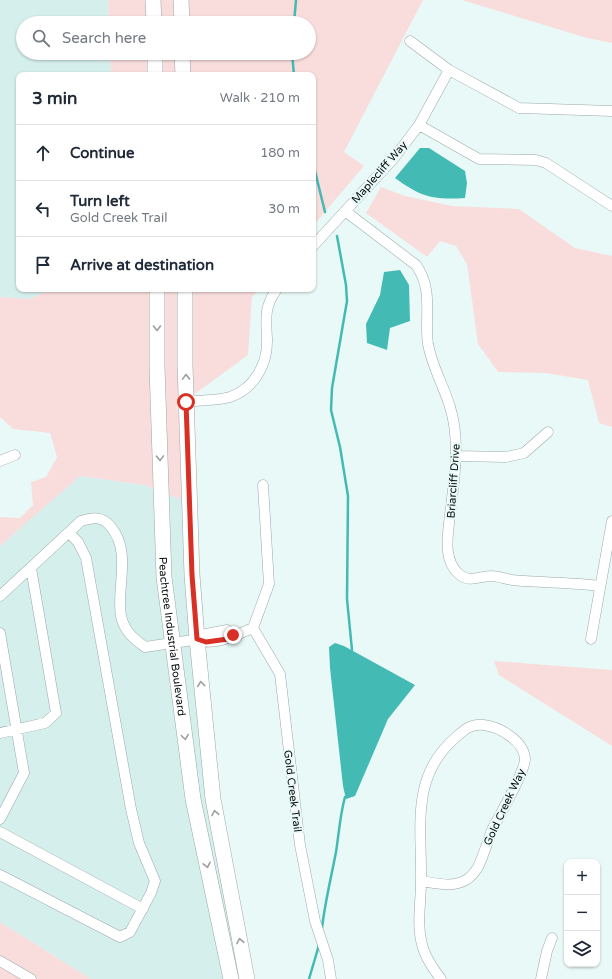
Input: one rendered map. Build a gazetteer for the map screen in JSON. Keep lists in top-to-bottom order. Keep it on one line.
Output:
{"streets":{"main road":["Peachtree Industrial Boulevard"],"street":["Maplecliff Way","Briarcliff Drive","Gold Creek Trail","Gold Creek Way"]},"crossings":[["Maplecliff Way","Briarcliff Drive"]],"page":{"search":"Search here","heading":["3 min","Walk · 210 m"],"list":[["Continue","180 m"],["Turn left","Gold Creek Trail","30 m"],"Arrive at destination"],"map_buttons":["+","−"]}}
